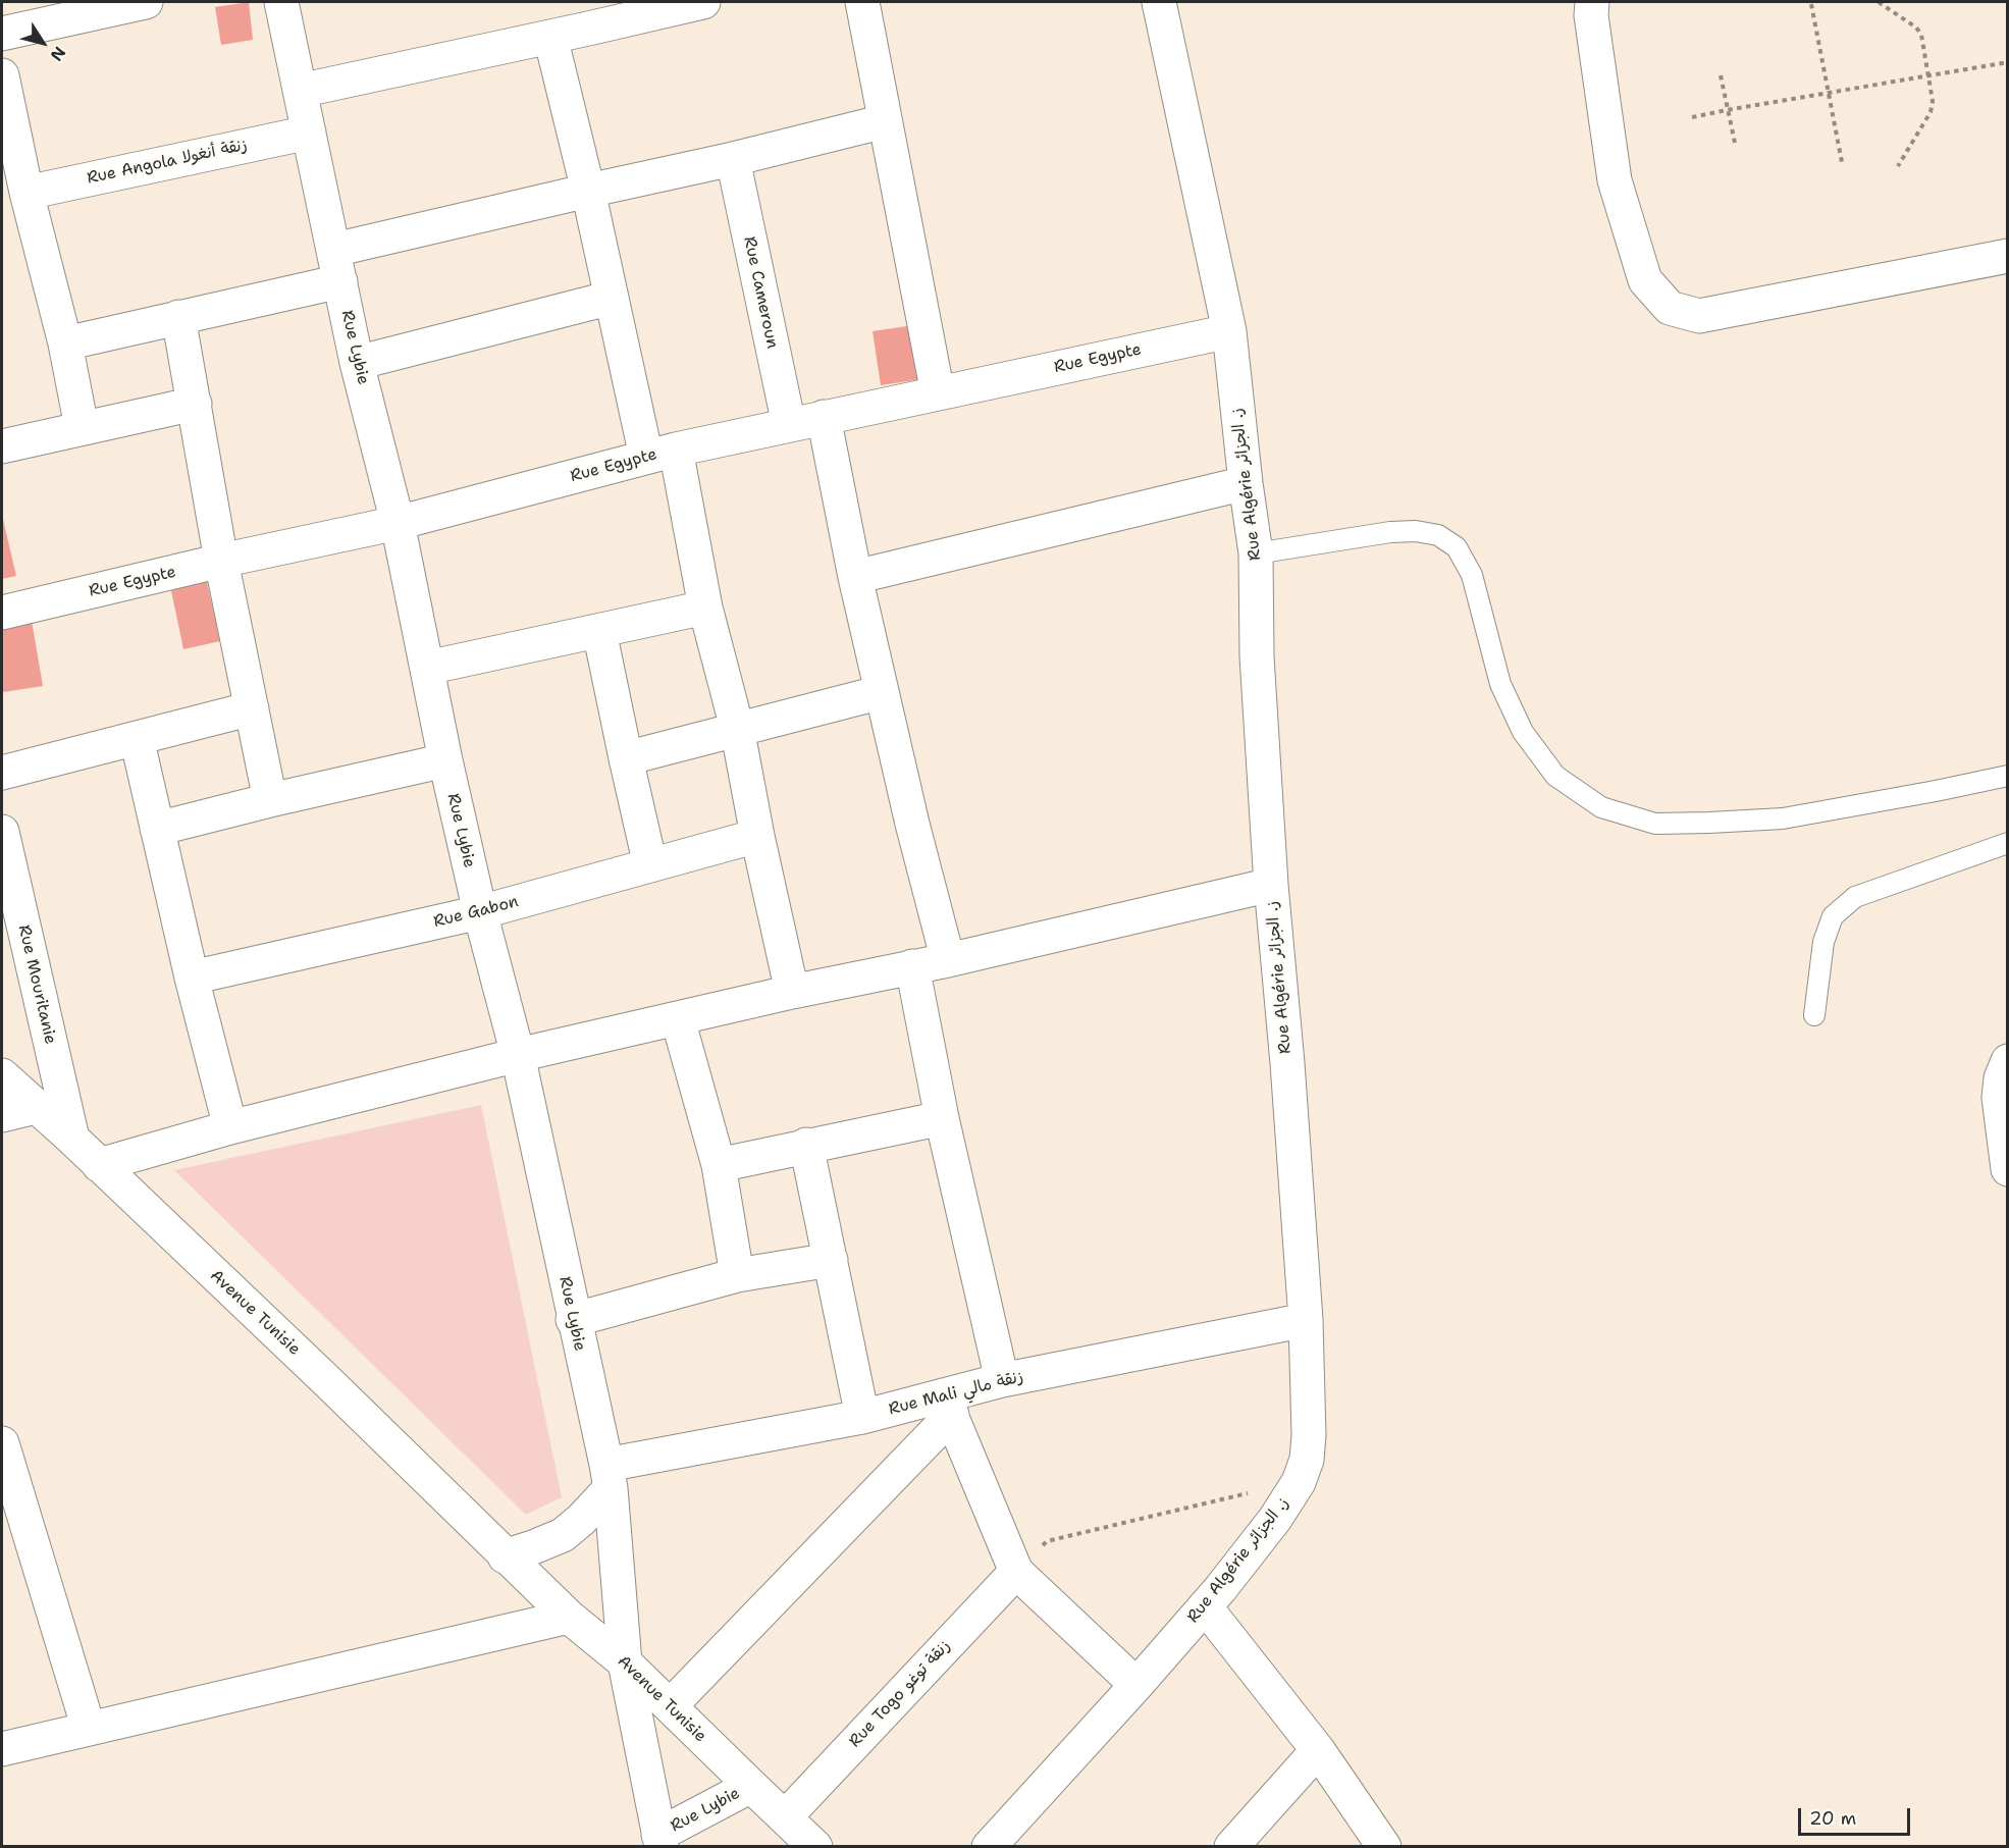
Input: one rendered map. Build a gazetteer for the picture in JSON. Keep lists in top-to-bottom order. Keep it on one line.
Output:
{"streets":{"street":["Rue Angola زنقة أنغولا","Rue Cameroun","Rue Lybie","Rue Egypte","Rue Algérie ز. الجزائر","Rue Gabon","Rue Mouritanie","Avenue Tunisie","Rue Mali زنقة مالي","Rue Togo زنقة توغو"]},"crossings":[["Rue Angola زنقة أنغولا","Rue Lybie"],["Rue Cameroun","Rue Egypte"],["Rue Lybie","Rue Egypte"],["Rue Lybie","Rue Gabon"],["Rue Lybie","Avenue Tunisie"],["Rue Lybie","Rue Mali زنقة مالي"],["Rue Egypte","Rue Algérie ز. الجزائر"],["Rue Algérie ز. الجزائر","Rue Mali زنقة مالي"],["Rue Mouritanie","Avenue Tunisie"],["Avenue Tunisie","Rue Togo زنقة توغو"]],"scale_bar":"20 m","north":"bottom right"}
